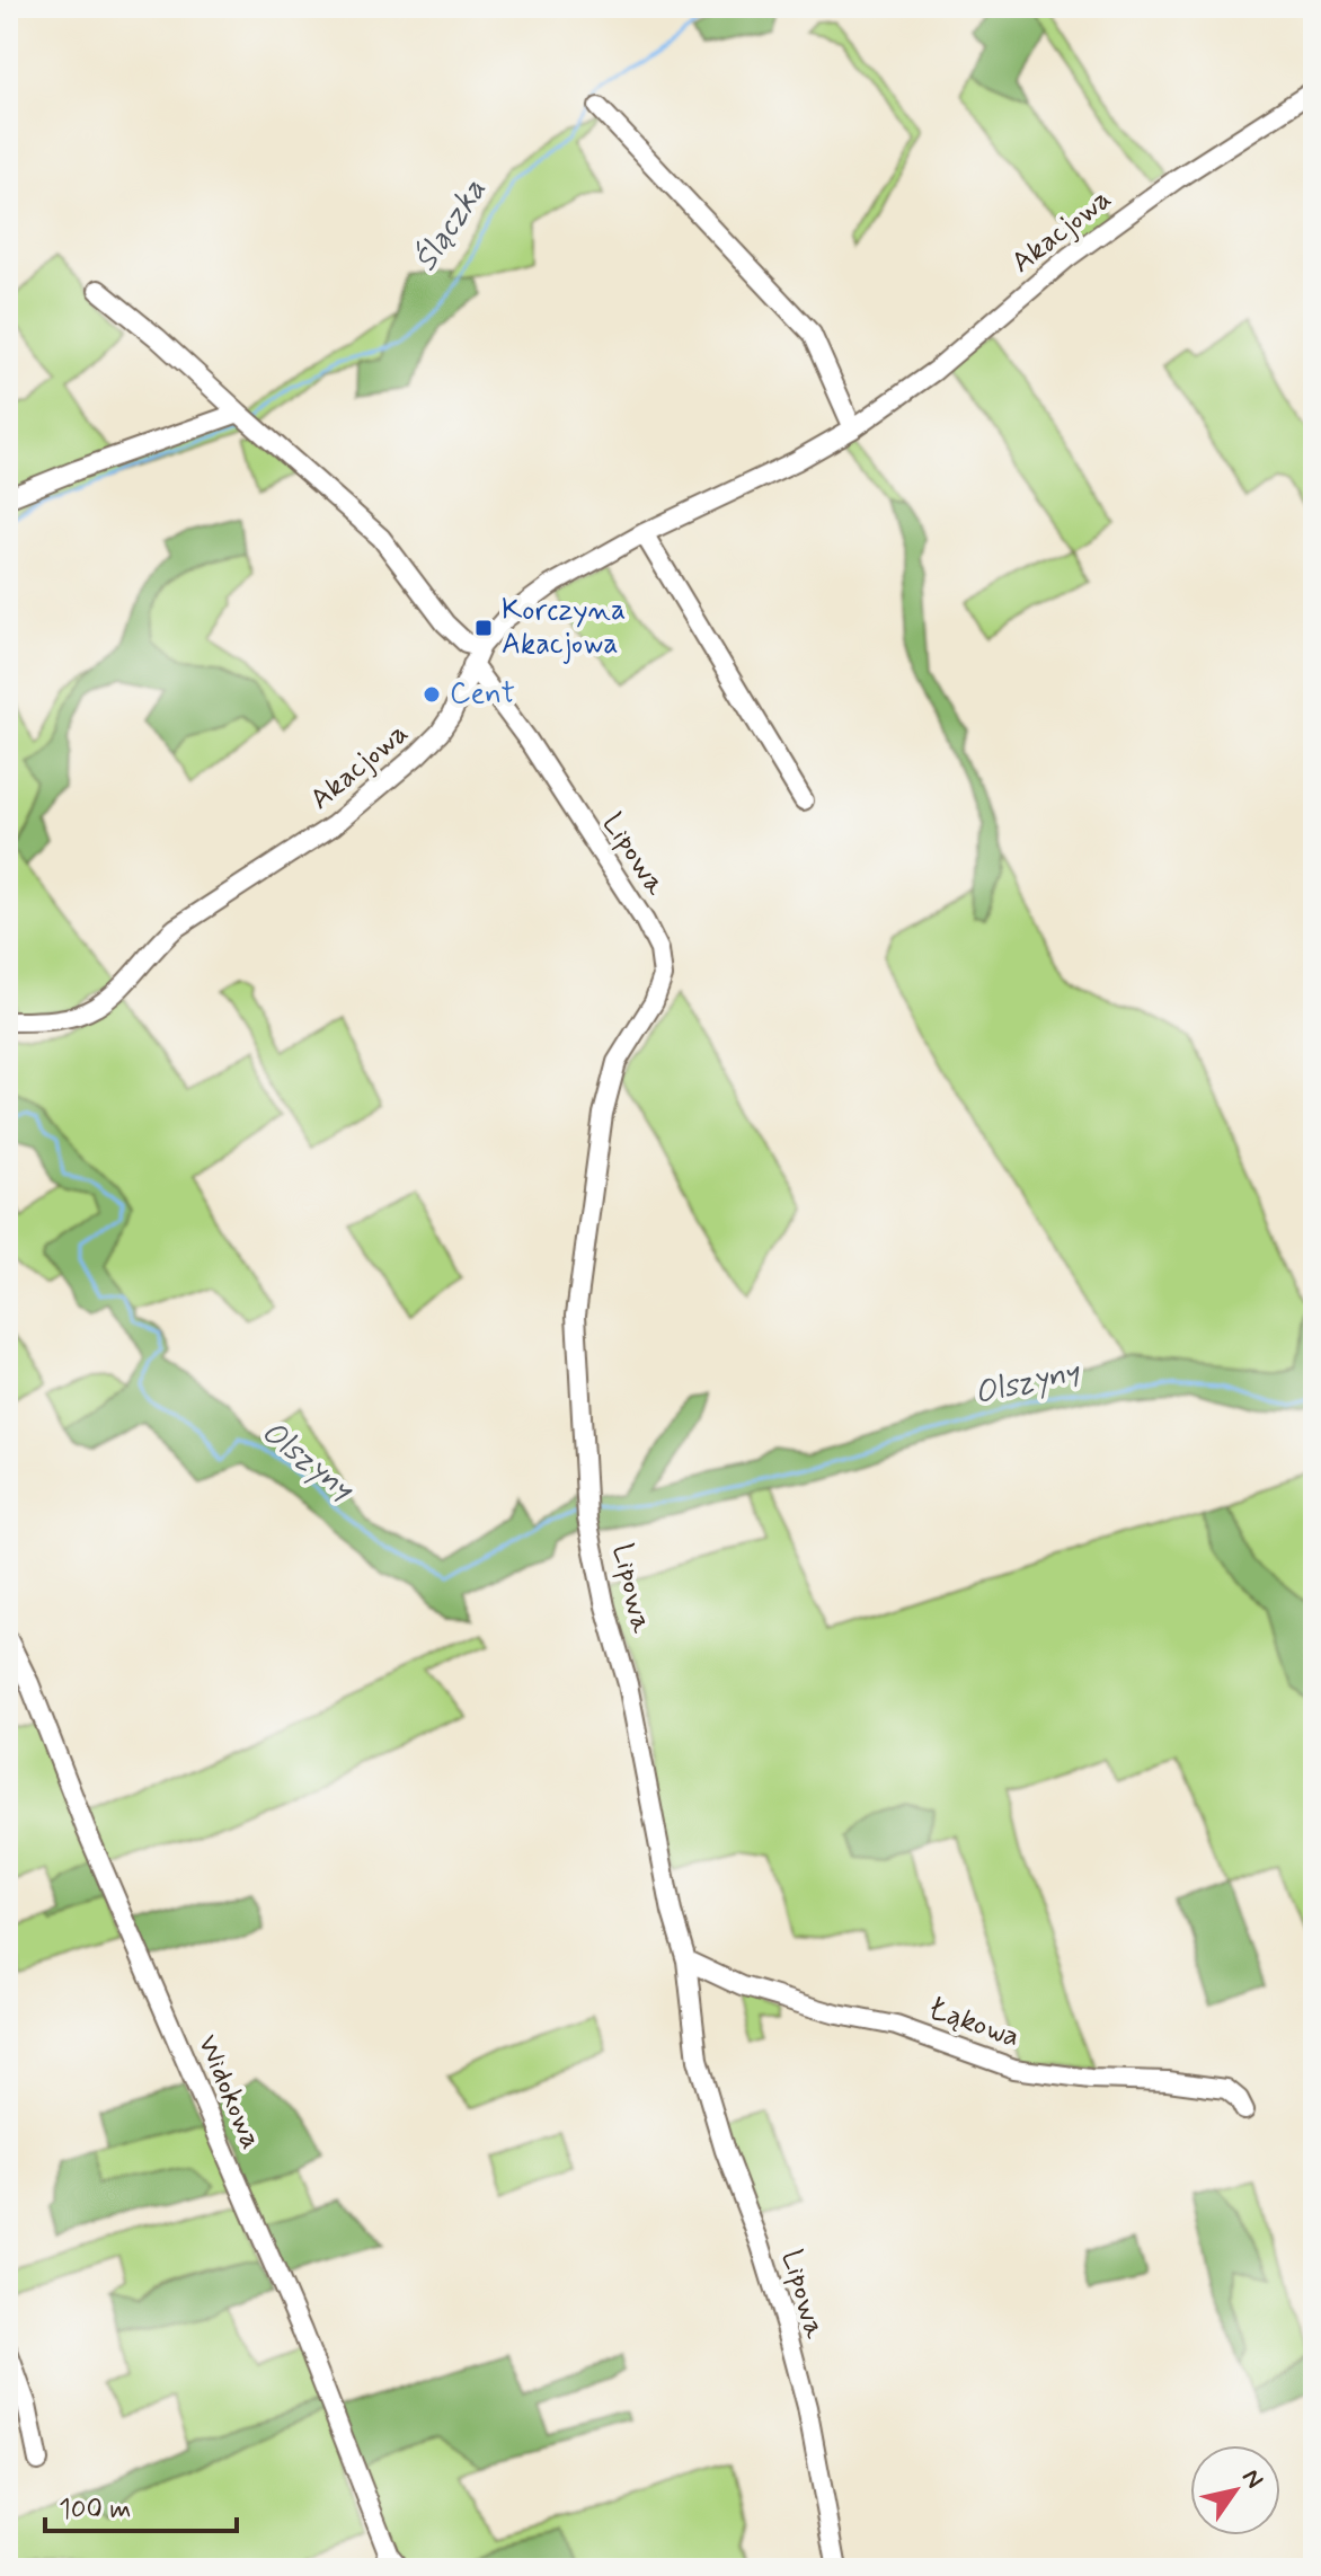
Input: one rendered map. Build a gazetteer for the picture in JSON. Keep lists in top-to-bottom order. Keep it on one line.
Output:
{"streets":{"street":["Akacjowa","Lipowa","Łąkowa","Widokowa"]},"crossings":[["Akacjowa","Lipowa"],["Lipowa","Łąkowa"]],"water":["Ślączka","Olszyny"],"places":{"transit":["Korczyna Akacjowa"],"other":["Cent"]},"scale_bar":"100 m","north":"top right"}
